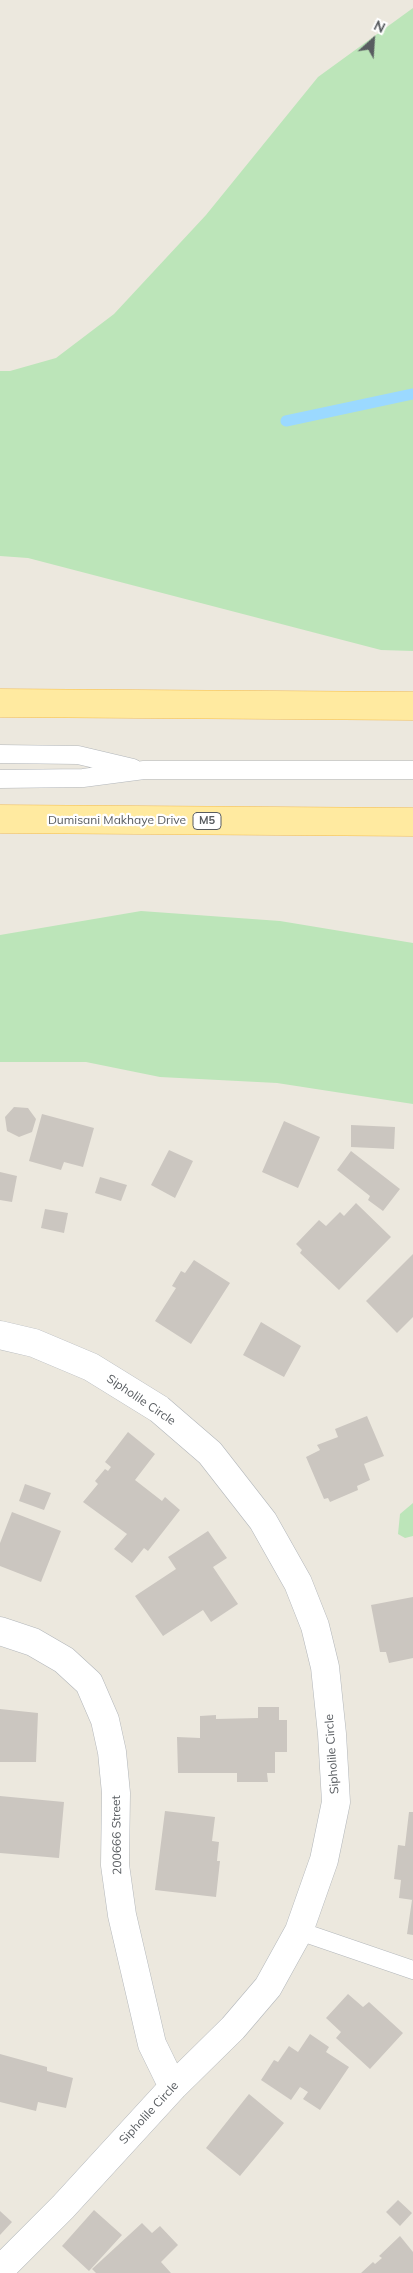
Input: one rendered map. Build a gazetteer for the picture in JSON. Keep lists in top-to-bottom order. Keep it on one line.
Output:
{"streets":{"main road":["Dumisani Makhaye Drive","M5"],"street":["Sipholile Circle","200666 Street"]},"crossings":[["Sipholile Circle","200666 Street"]],"north":"top right"}
